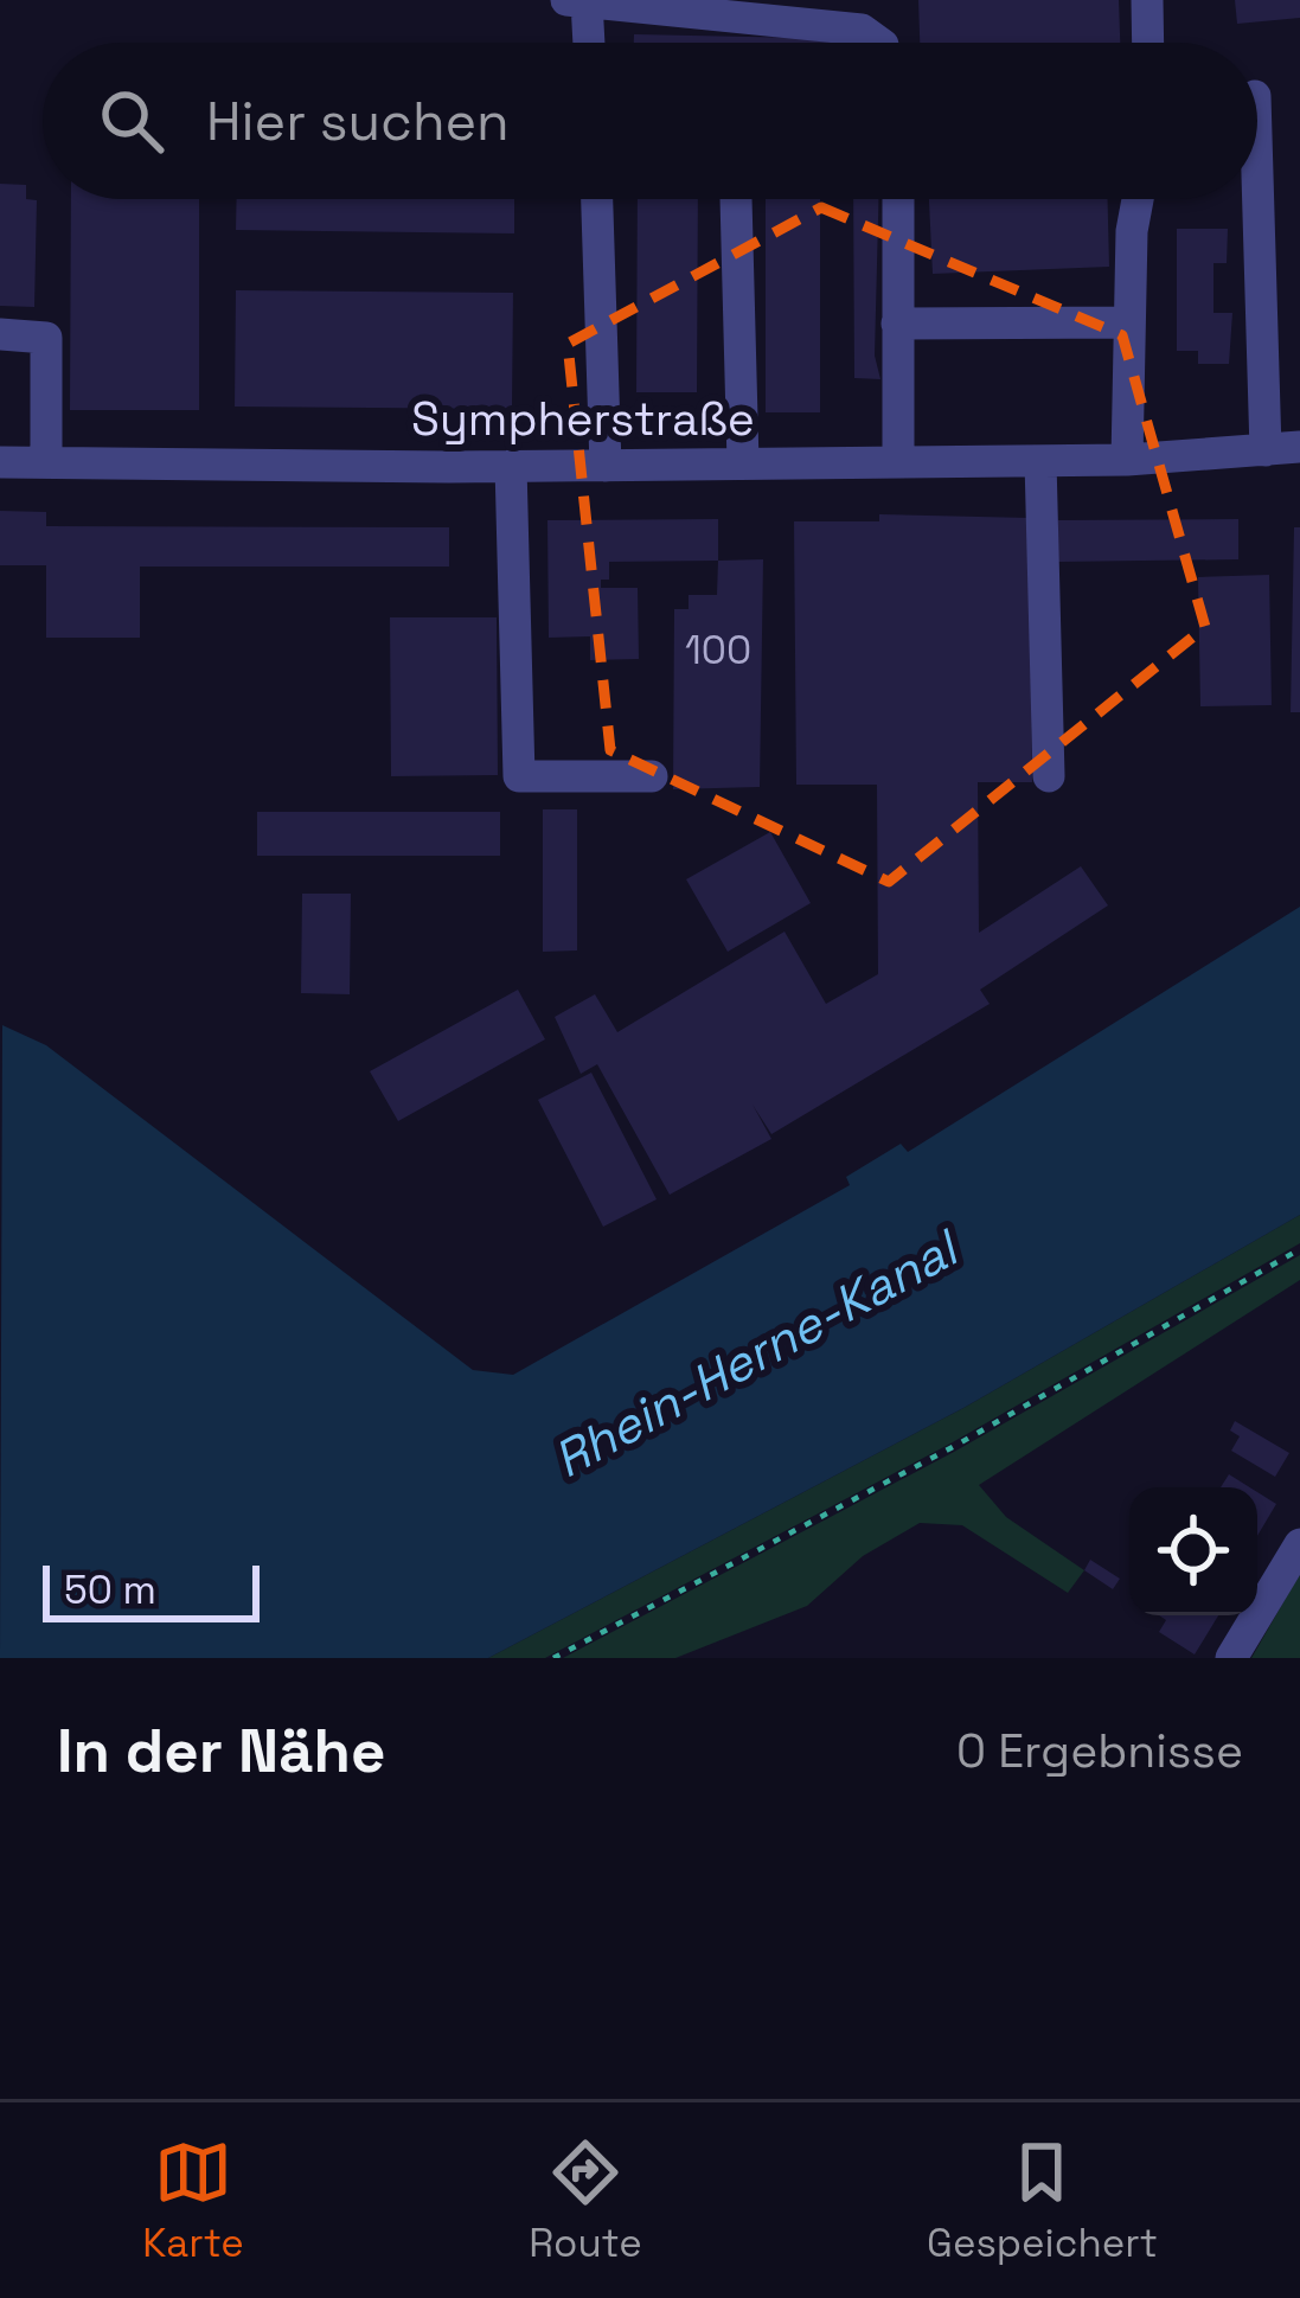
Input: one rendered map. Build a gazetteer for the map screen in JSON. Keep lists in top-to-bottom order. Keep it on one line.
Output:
{"streets":{"street":["Sympherstraße"]},"water":["Rhein-Herne-Kanal"],"house_numbers":["100"],"scale_bar":"50 m","page":{"search":"Hier suchen","scale":"50 m","heading":["In der Nähe","0 Ergebnisse"],"nav":["Karte","Route","Gespeichert"]}}
